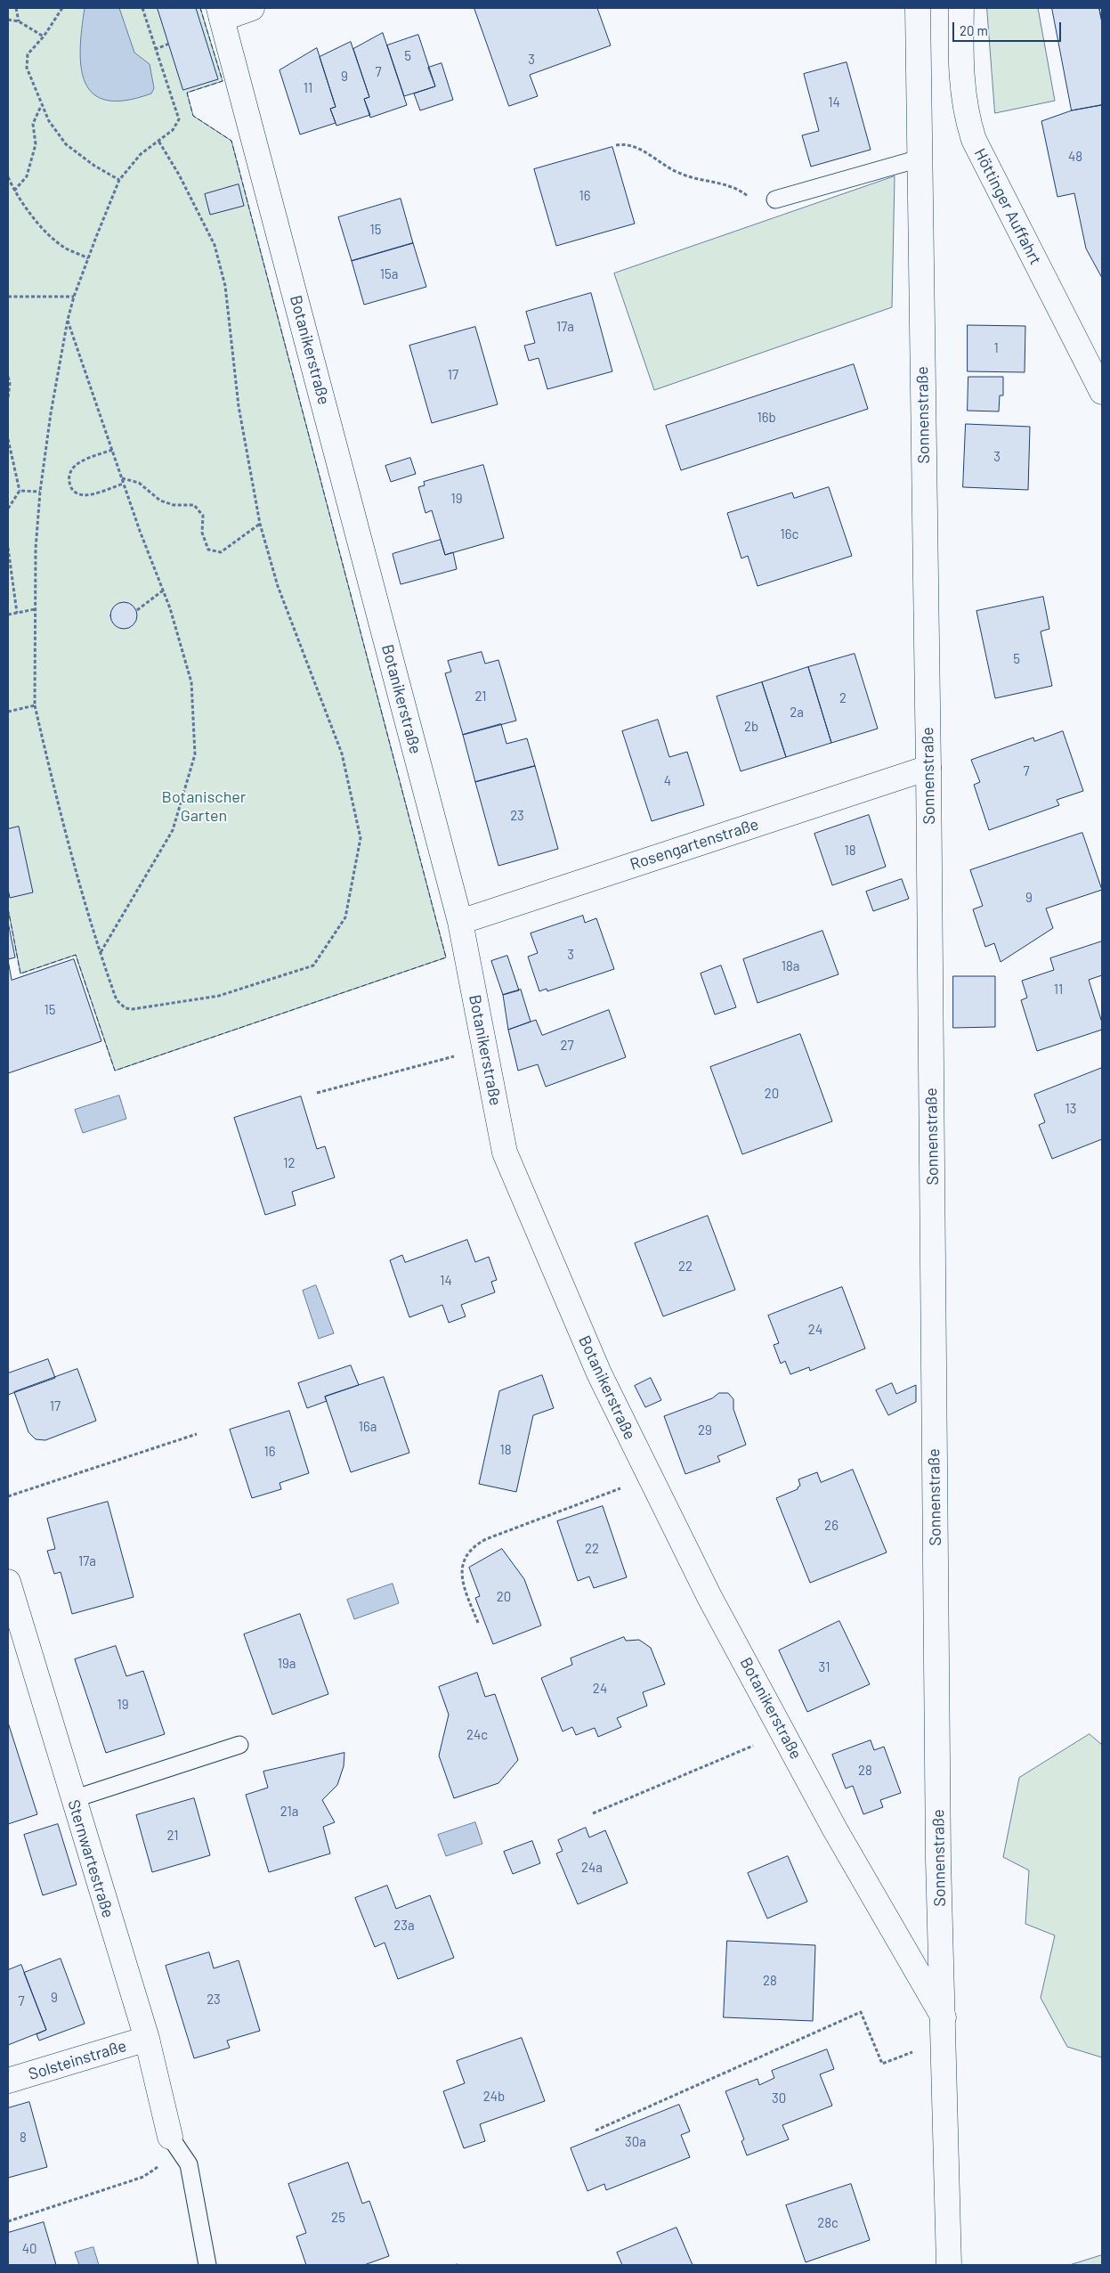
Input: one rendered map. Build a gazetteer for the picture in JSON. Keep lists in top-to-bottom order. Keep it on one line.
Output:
{"streets":{"street":["Höttinger Auffahrt","Botanikerstraße","Sonnenstraße","Rosengartenstraße","Sternwartestraße","Solsteinstraße"]},"crossings":[["Botanikerstraße","Sonnenstraße"],["Botanikerstraße","Rosengartenstraße"],["Sonnenstraße","Rosengartenstraße"],["Sternwartestraße","Solsteinstraße"]],"parks":["Botanischer Garten"],"house_numbers":["5","3","7","9","11","14","48","16","15","15a","17a","1","17","16b","3","19","16c","5","21","2","2a","2b","7","4","23","18","9","3","18a","11","15","27","20","13","12","22","14","24","17","16a","29","18","16","26","22","17a","20","19a","31","24","19","24c","28","21a","21","24a","23a","28","9","23","7","24b","30","8","30a","25","28c","40"],"scale_bar":"20 m"}
